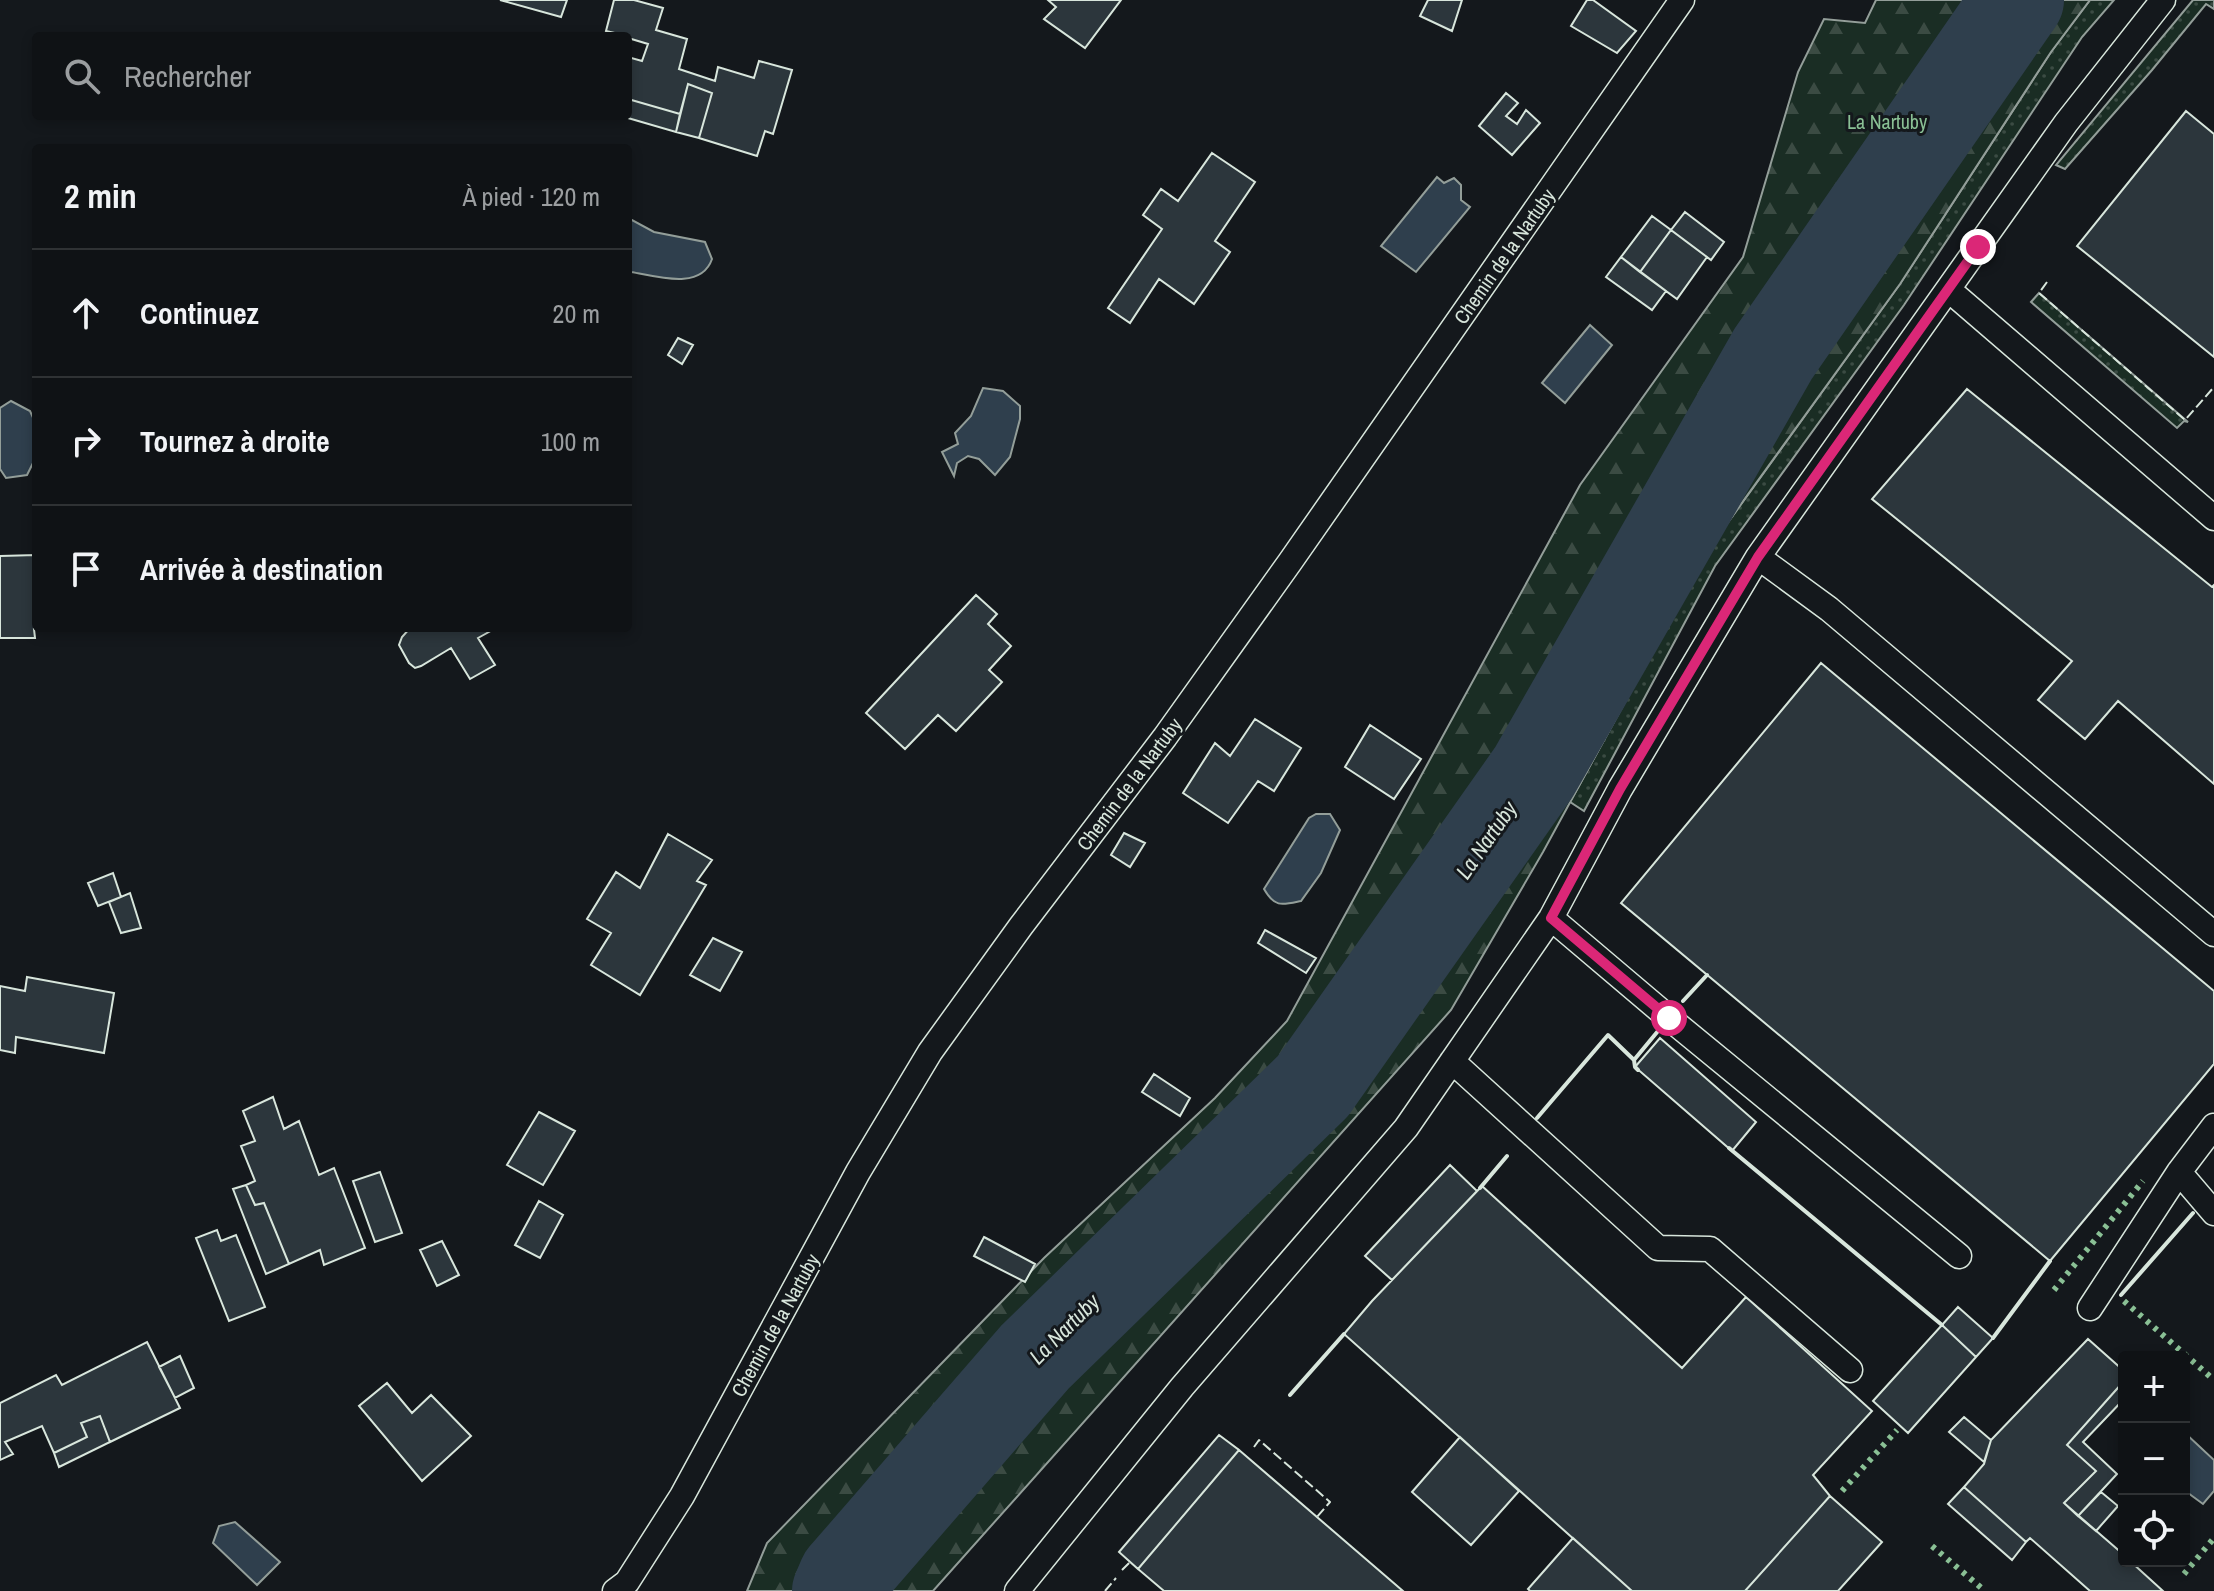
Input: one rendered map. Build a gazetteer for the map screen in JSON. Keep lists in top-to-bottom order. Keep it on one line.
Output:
{"streets":{"lane":["Chemin de la Nartuby"]},"water":["La Nartuby"],"parks":["La Nartuby"],"page":{"search":"Rechercher","heading":["2 min","À pied · 120 m"],"list":[["Continuez","20 m"],["Tournez à droite","100 m"],"Arrivée à destination"],"map_buttons":["+","−"]}}
